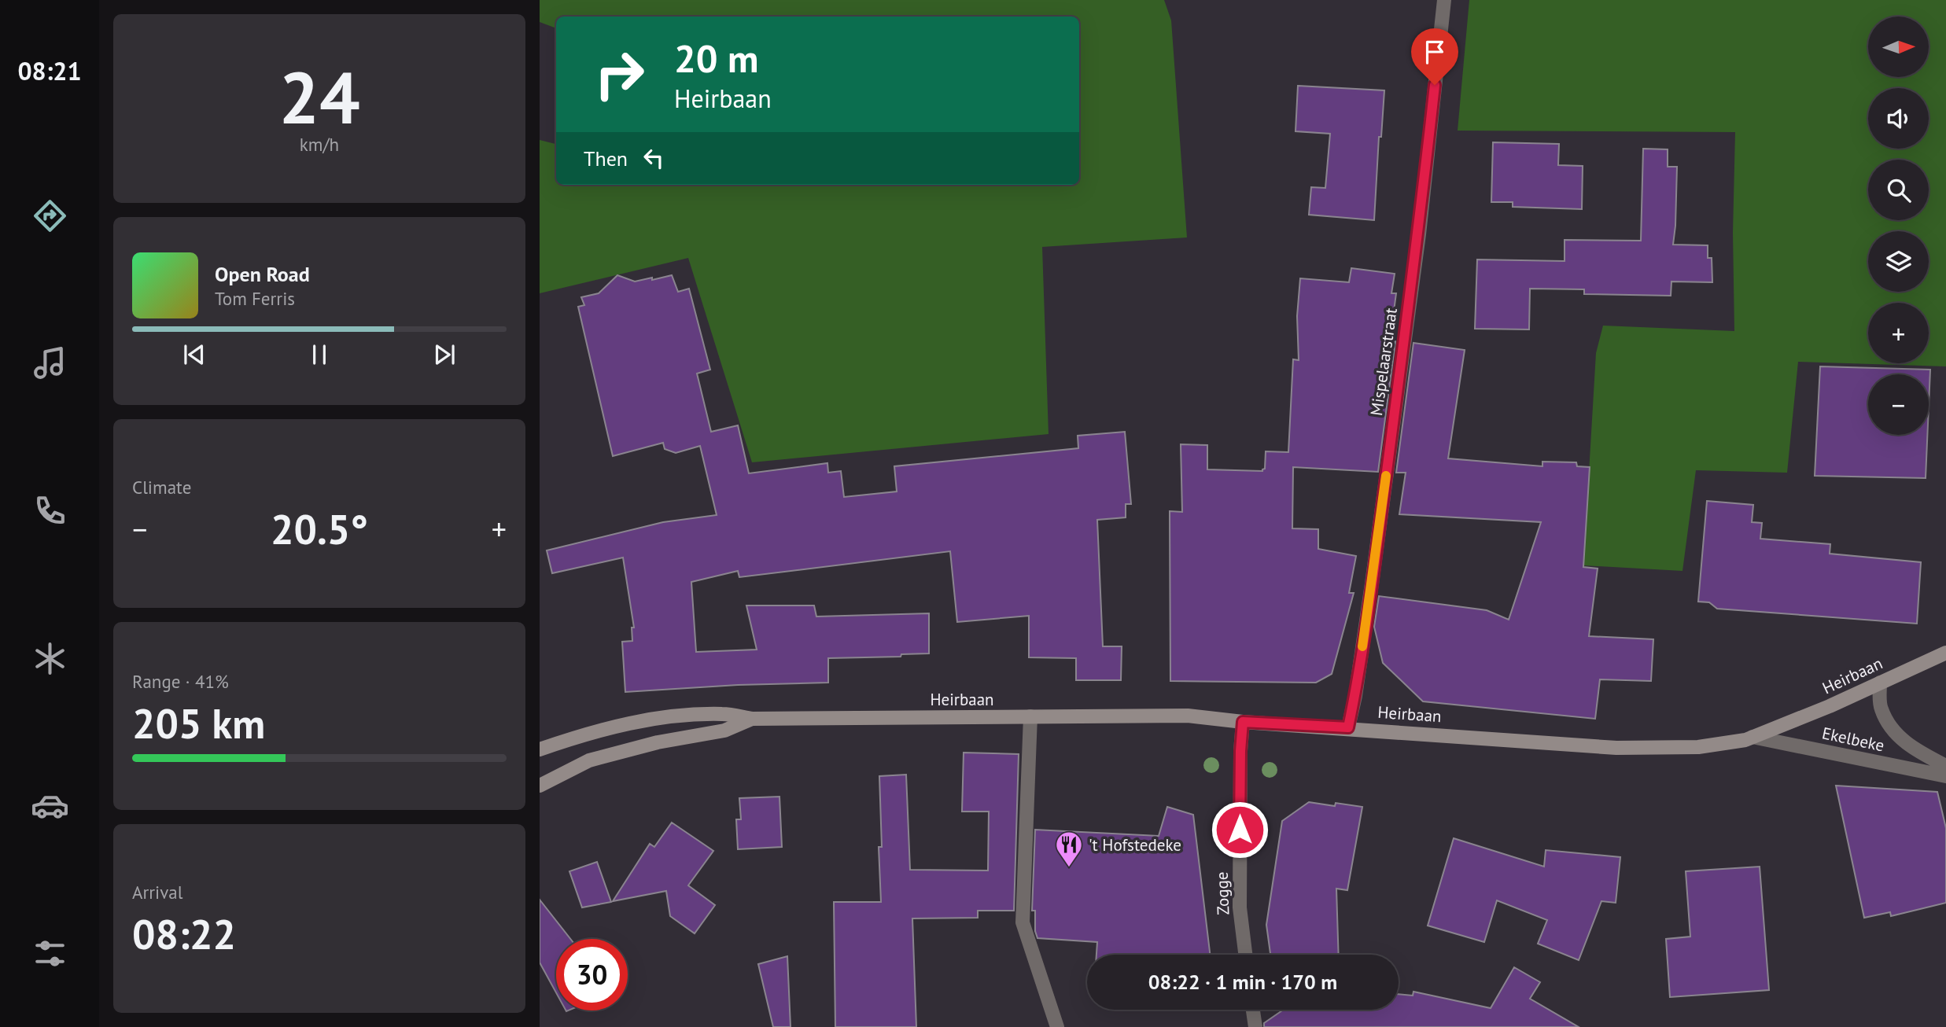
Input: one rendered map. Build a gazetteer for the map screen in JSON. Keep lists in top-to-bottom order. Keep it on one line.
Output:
{"streets":{"main road":["Heirbaan"],"street":["Mispelaarstraat","Ekelbeke","Zogge"]},"crossings":[["Mispelaarstraat","Heirbaan"],["Heirbaan","Ekelbeke"],["Heirbaan","Zogge"]],"places":{"restaurant":["'t Hofstedeke"]},"north":"right","page":{"tabs":"08:21","tile":[["24","km/h"],"Climate",["Range · 41%","205 km"],["Arrival","08:22"]],"map_buttons":["+","−"],"turn":["20 m","Heirbaan"],"then":"Then","song":["Open Road","Tom Ferris"],"heat":["−","20.5°","+"],"limit":"30","trip":"08:22 · 1 min · 170 m"}}
